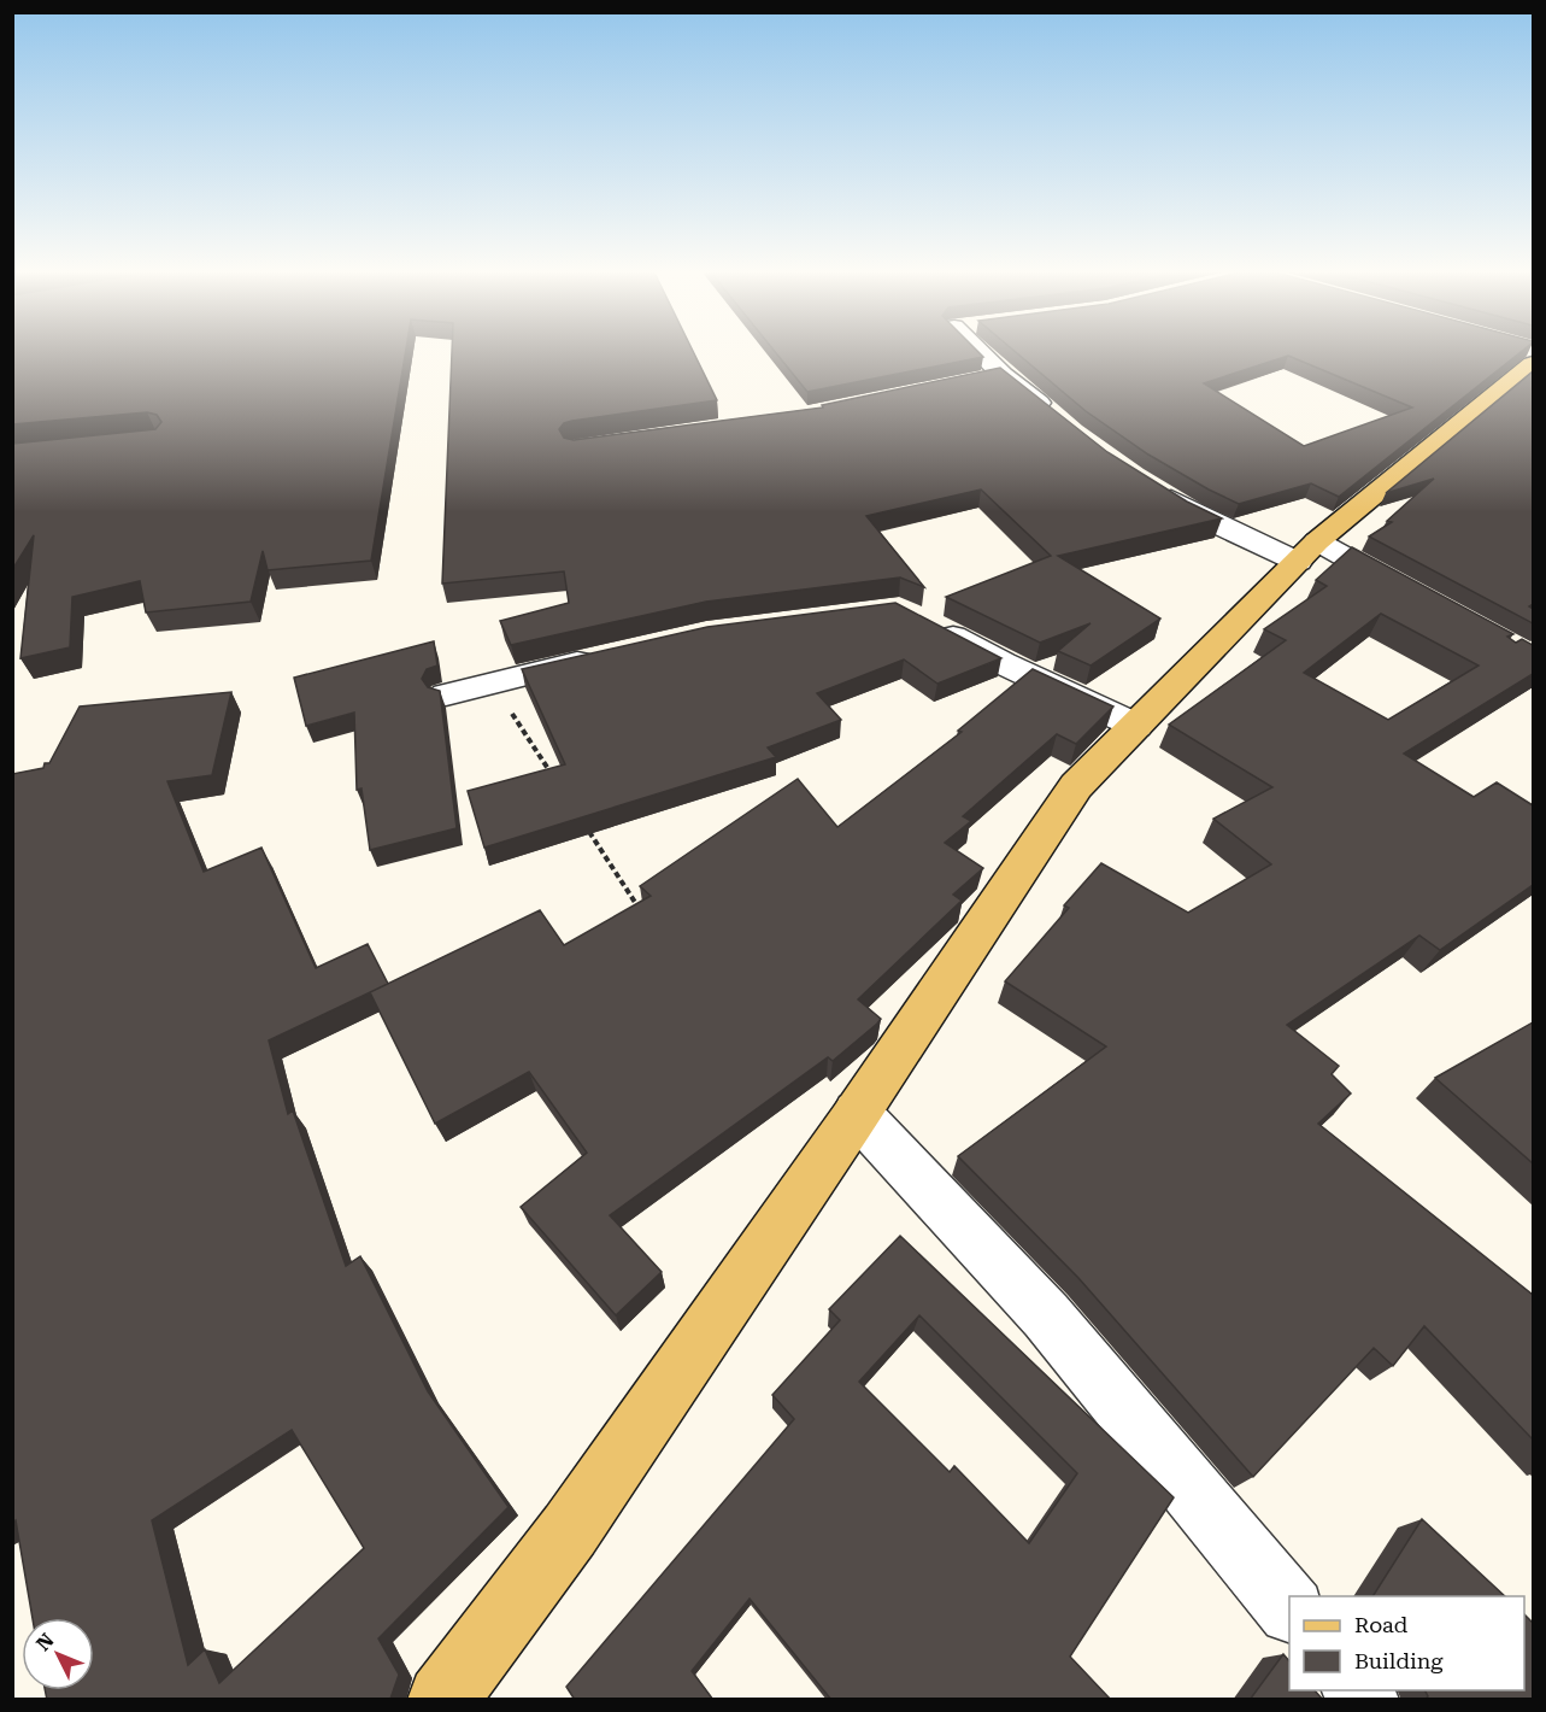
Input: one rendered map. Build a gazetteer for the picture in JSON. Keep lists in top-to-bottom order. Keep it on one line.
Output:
{"legend":["Road","Building"],"north":"top left"}
